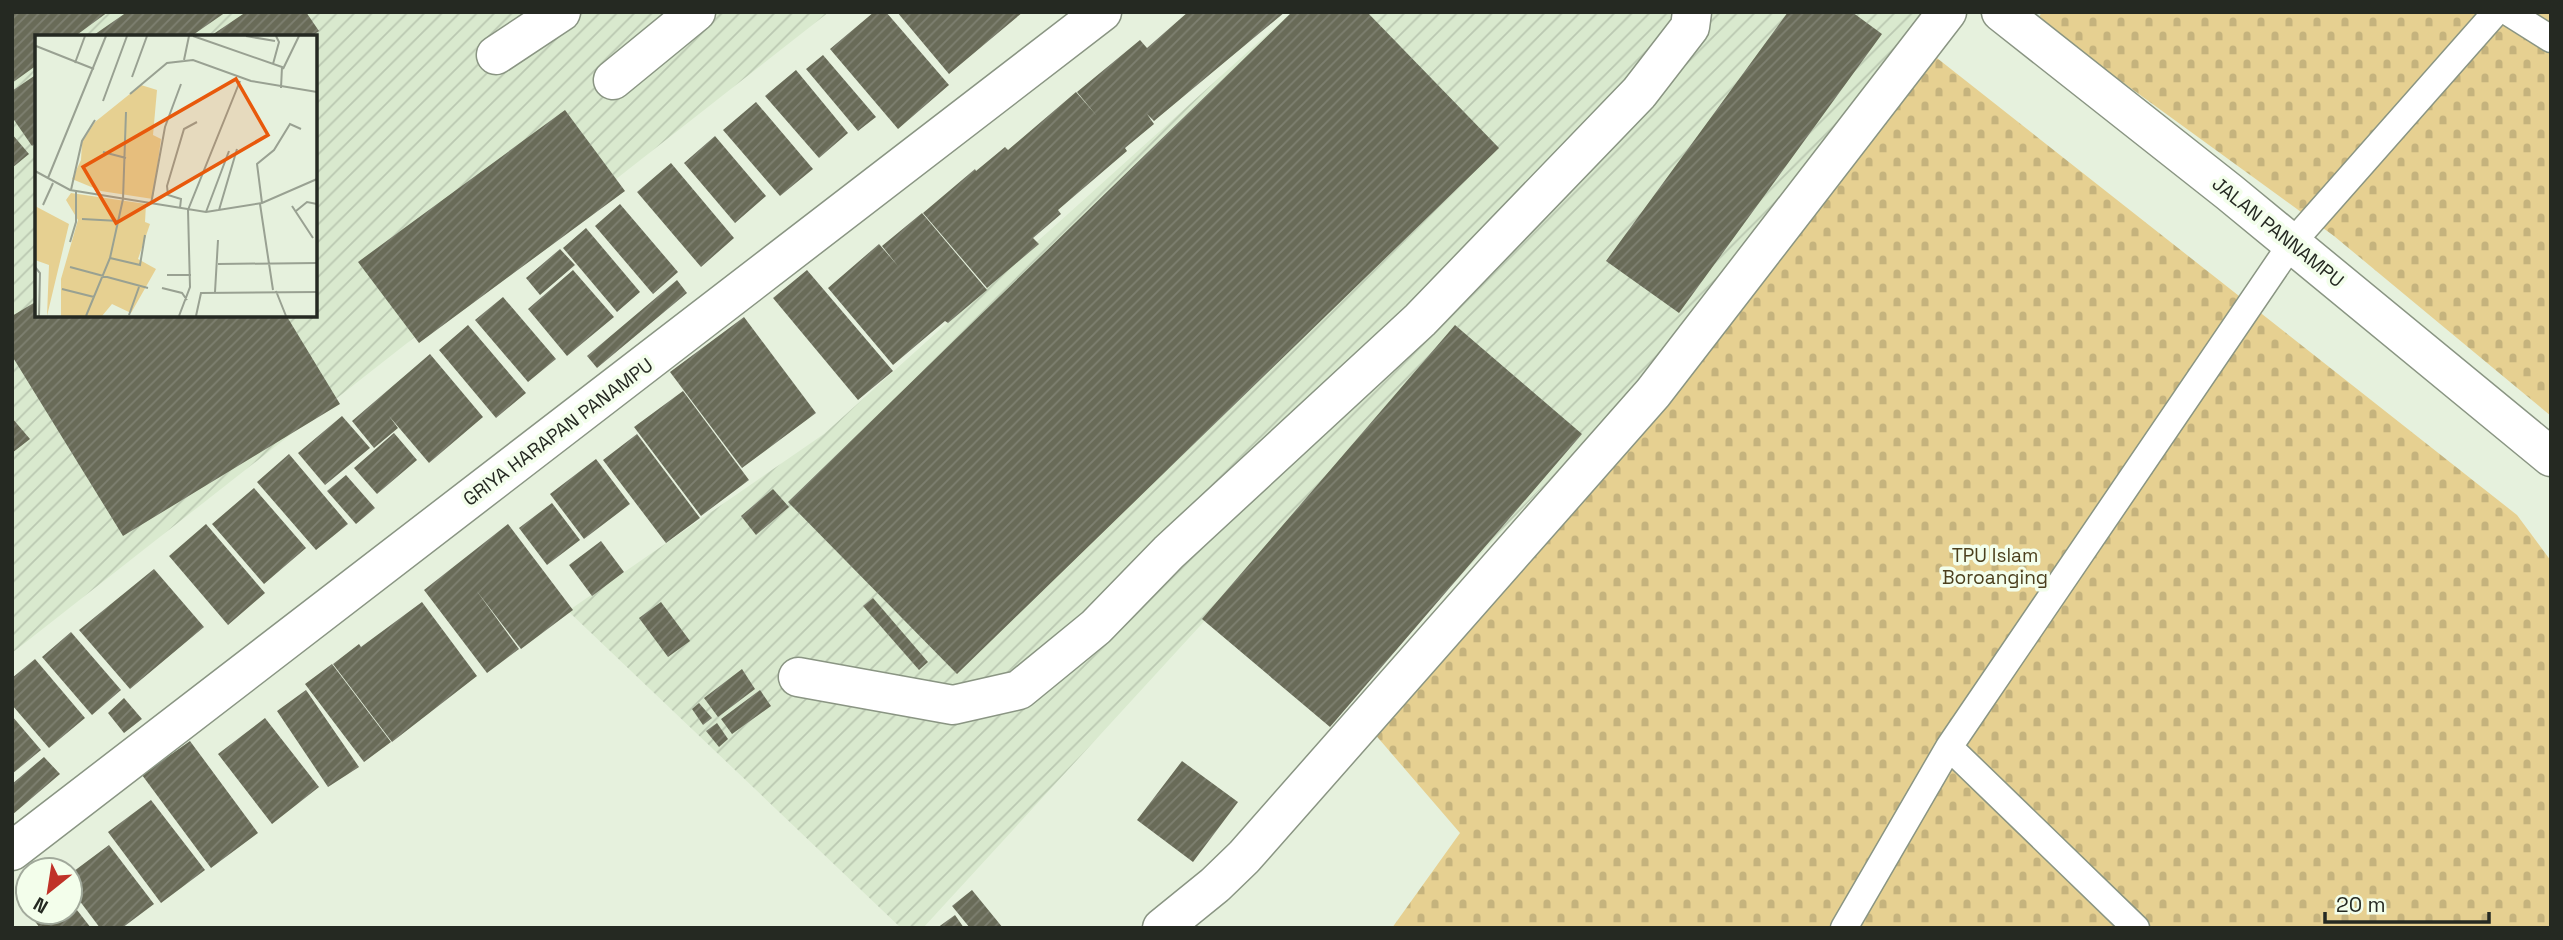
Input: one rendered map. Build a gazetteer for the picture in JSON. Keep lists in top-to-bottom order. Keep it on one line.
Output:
{"streets":{"street":["JALAN PANNAMPU","GRIYA HARAPAN PANAMPU"]},"parks":["TPU Islam Boroanging"],"scale_bar":"20 m","north":"bottom left"}
